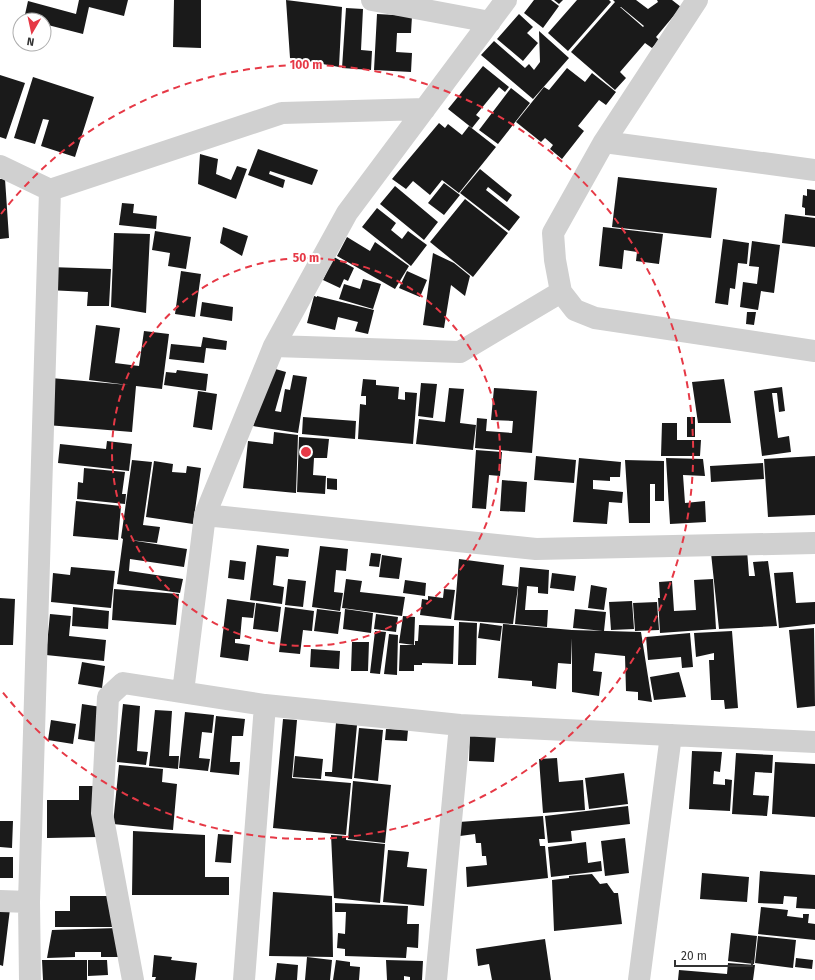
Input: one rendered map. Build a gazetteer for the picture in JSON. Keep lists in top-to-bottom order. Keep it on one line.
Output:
{"scale_bar":"20 m","north":"bottom","rings":["100 m","50 m"]}
